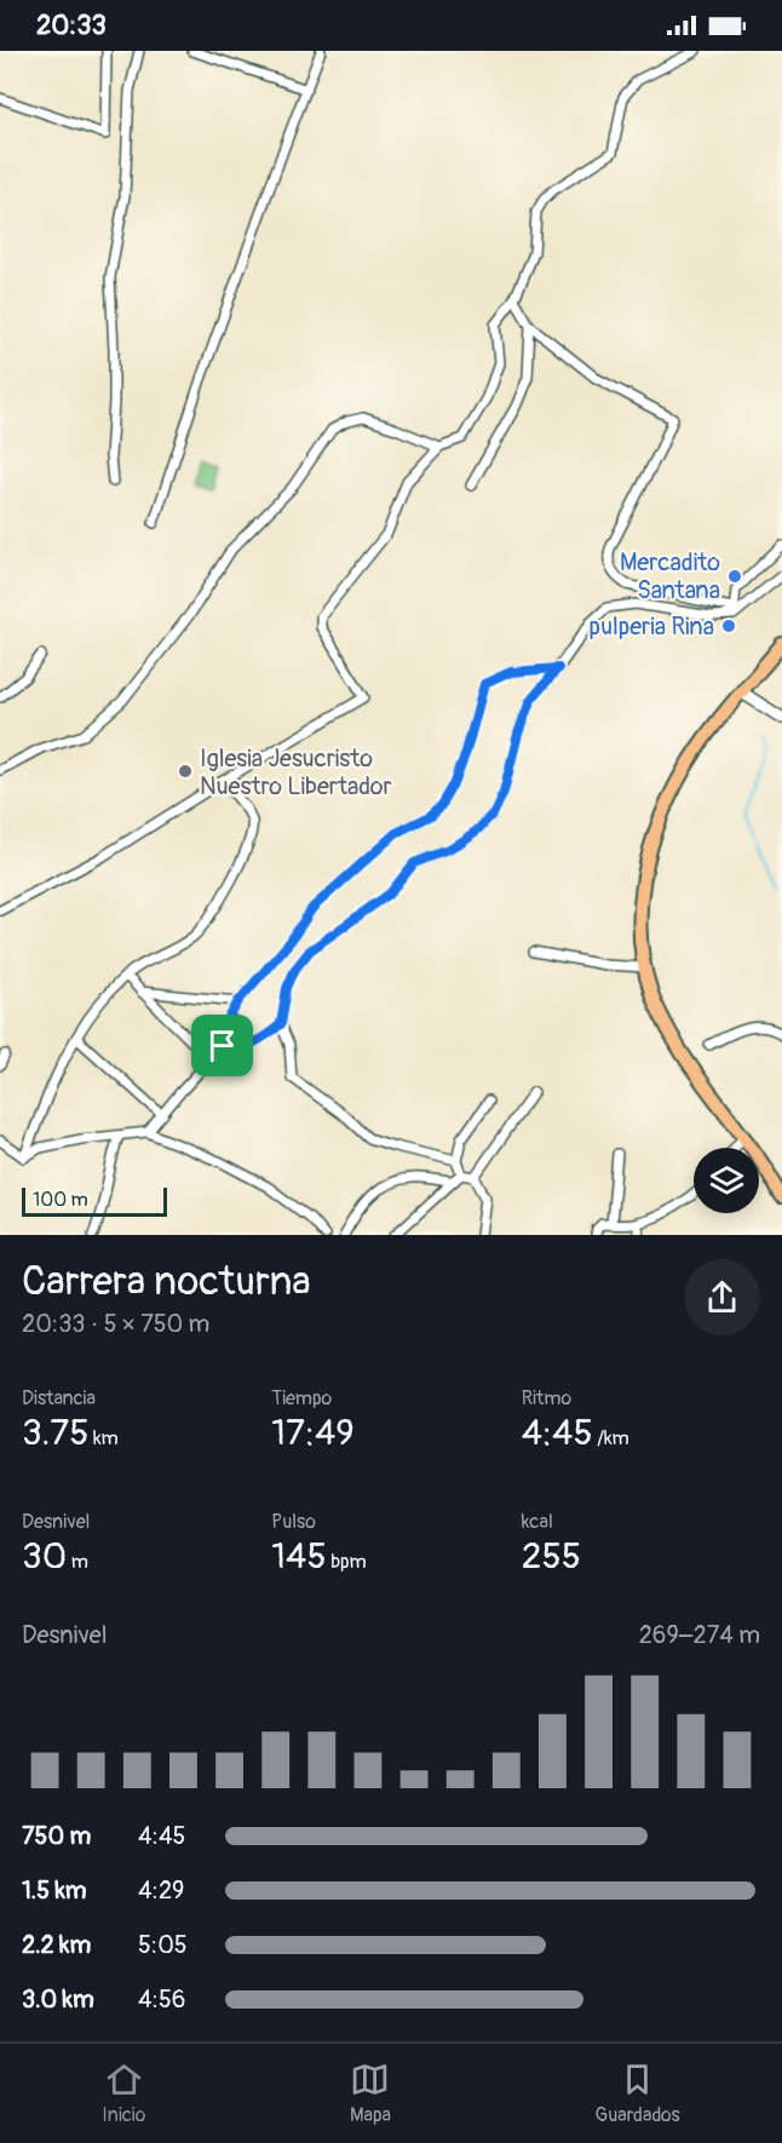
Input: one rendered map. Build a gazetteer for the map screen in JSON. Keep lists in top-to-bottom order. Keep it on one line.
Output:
{"places":["Mercadito Santana","pulperia Rina","Iglesia Jesucristo Nuestro Libertador"],"scale_bar":"100 m","page":{"status":"20:33","scale":"100 m","heading":["Carrera nocturna","20:33 · 5 × 750 m"],"stats":[["Distancia","3.75 km"],["Tiempo","17:49"],["Ritmo","4:45 /km"],["Desnivel","30 m"],["Pulso","145 bpm"],["kcal","255"]],"chart":["Desnivel","269–274 m"],"list":[{"name":"750 m","note":"4:45"},{"name":"1.5 km","note":"4:29"},{"name":"2.2 km","note":"5:05"},{"name":"3.0 km","note":"4:56"}],"tabs":["Inicio","Mapa","Guardados"]}}
